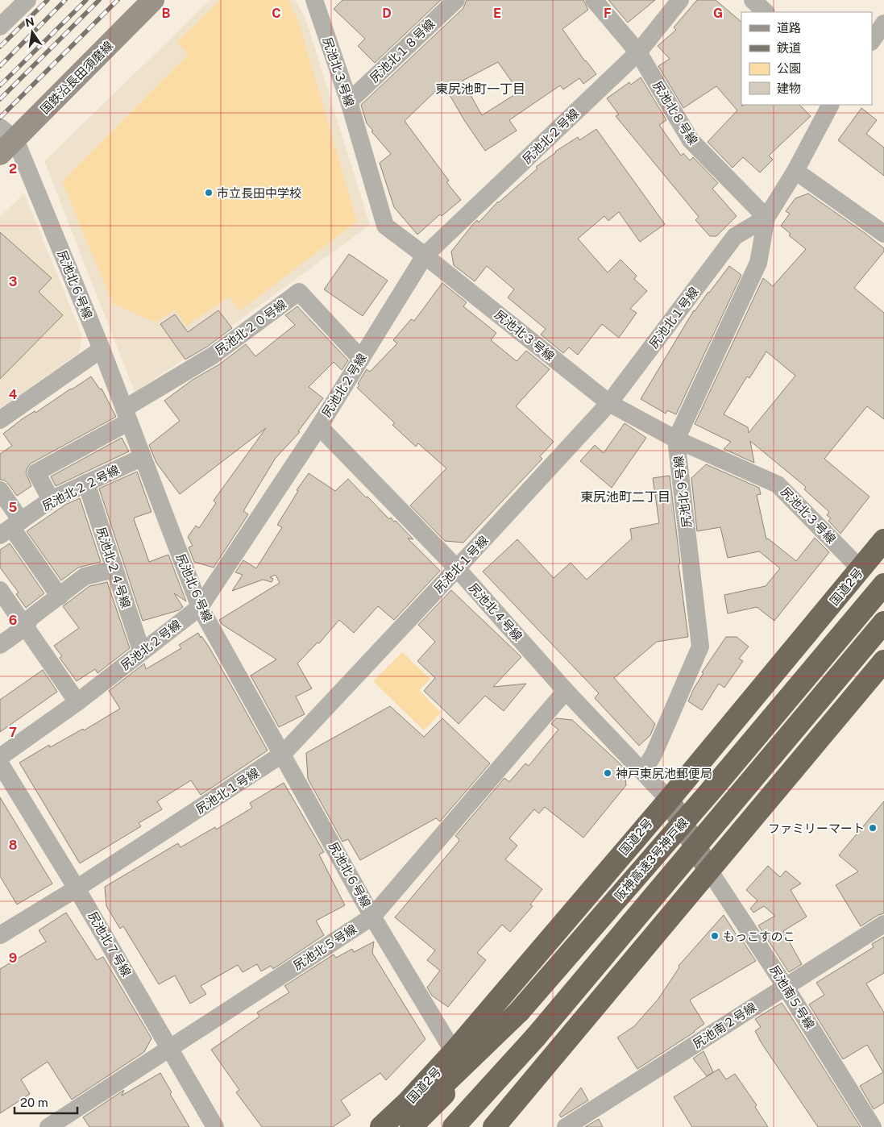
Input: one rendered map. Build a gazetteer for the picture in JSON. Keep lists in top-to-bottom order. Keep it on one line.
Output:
{"streets":{"highway":["国道2号","阪神高速3号神戸線"],"street":["尻池北１８号線","尻池北３号線","国鉄沿長田須磨線","尻池北８号線","尻池北２号線","尻池北６号線","尻池北１号線","尻池北２０号線","尻池北２２号線","尻池北９号線","尻池北２４号線","尻池北４号線","尻池北７号線","尻池北５号線","尻池南５号線","尻池南２号線"]},"crossings":[["尻池北１８号線","尻池北３号線"],["尻池北３号線","尻池北２号線"],["尻池北３号線","尻池北１号線"],["尻池北３号線","尻池北９号線"],["尻池北３号線","国道2号"],["国鉄沿長田須磨線","尻池北６号線"],["尻池北８号線","尻池北２号線"],["尻池北８号線","尻池北１号線"],["尻池北８号線","尻池北９号線"],["尻池北２号線","尻池北６号線"],["尻池北２号線","尻池北２０号線"],["尻池北２号線","尻池北２４号線"],["尻池北２号線","尻池北４号線"],["尻池北６号線","尻池北１号線"],["尻池北６号線","尻池北２０号線"],["尻池北６号線","尻池北２２号線"],["尻池北６号線","国道2号"],["尻池北６号線","尻池北５号線"],["尻池北１号線","尻池北９号線"],["尻池北１号線","尻池北４号線"],["尻池北１号線","尻池北７号線"],["尻池北２２号線","尻池北２４号線"],["尻池北９号線","尻池北４号線"],["国道2号","尻池北４号線"],["尻池北４号線","尻池北５号線"],["尻池北７号線","尻池北５号線"],["尻池南５号線","尻池南２号線"]],"districts":["東尻池町一丁目","東尻池町二丁目"],"places":["市立長田中学校","神戸東尻池郵便局","ファミリーマート","もっこすのこ"],"legend":["道路","鉄道","公園","建物"],"scale_bar":"20 m","north":"top","grid":{"columns":["B","C","D","E","F","G"],"rows":["2","3","4","5","6","7","8","9"]}}
